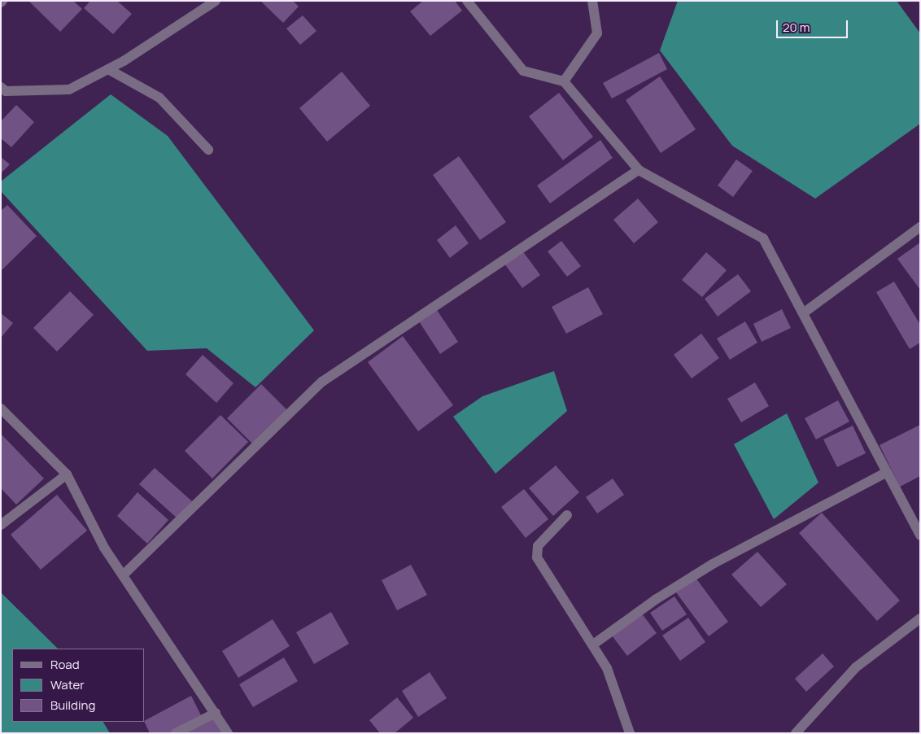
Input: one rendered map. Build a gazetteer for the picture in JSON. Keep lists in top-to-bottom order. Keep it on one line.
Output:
{"legend":["Road","Water","Building"],"scale_bar":"20 m"}
